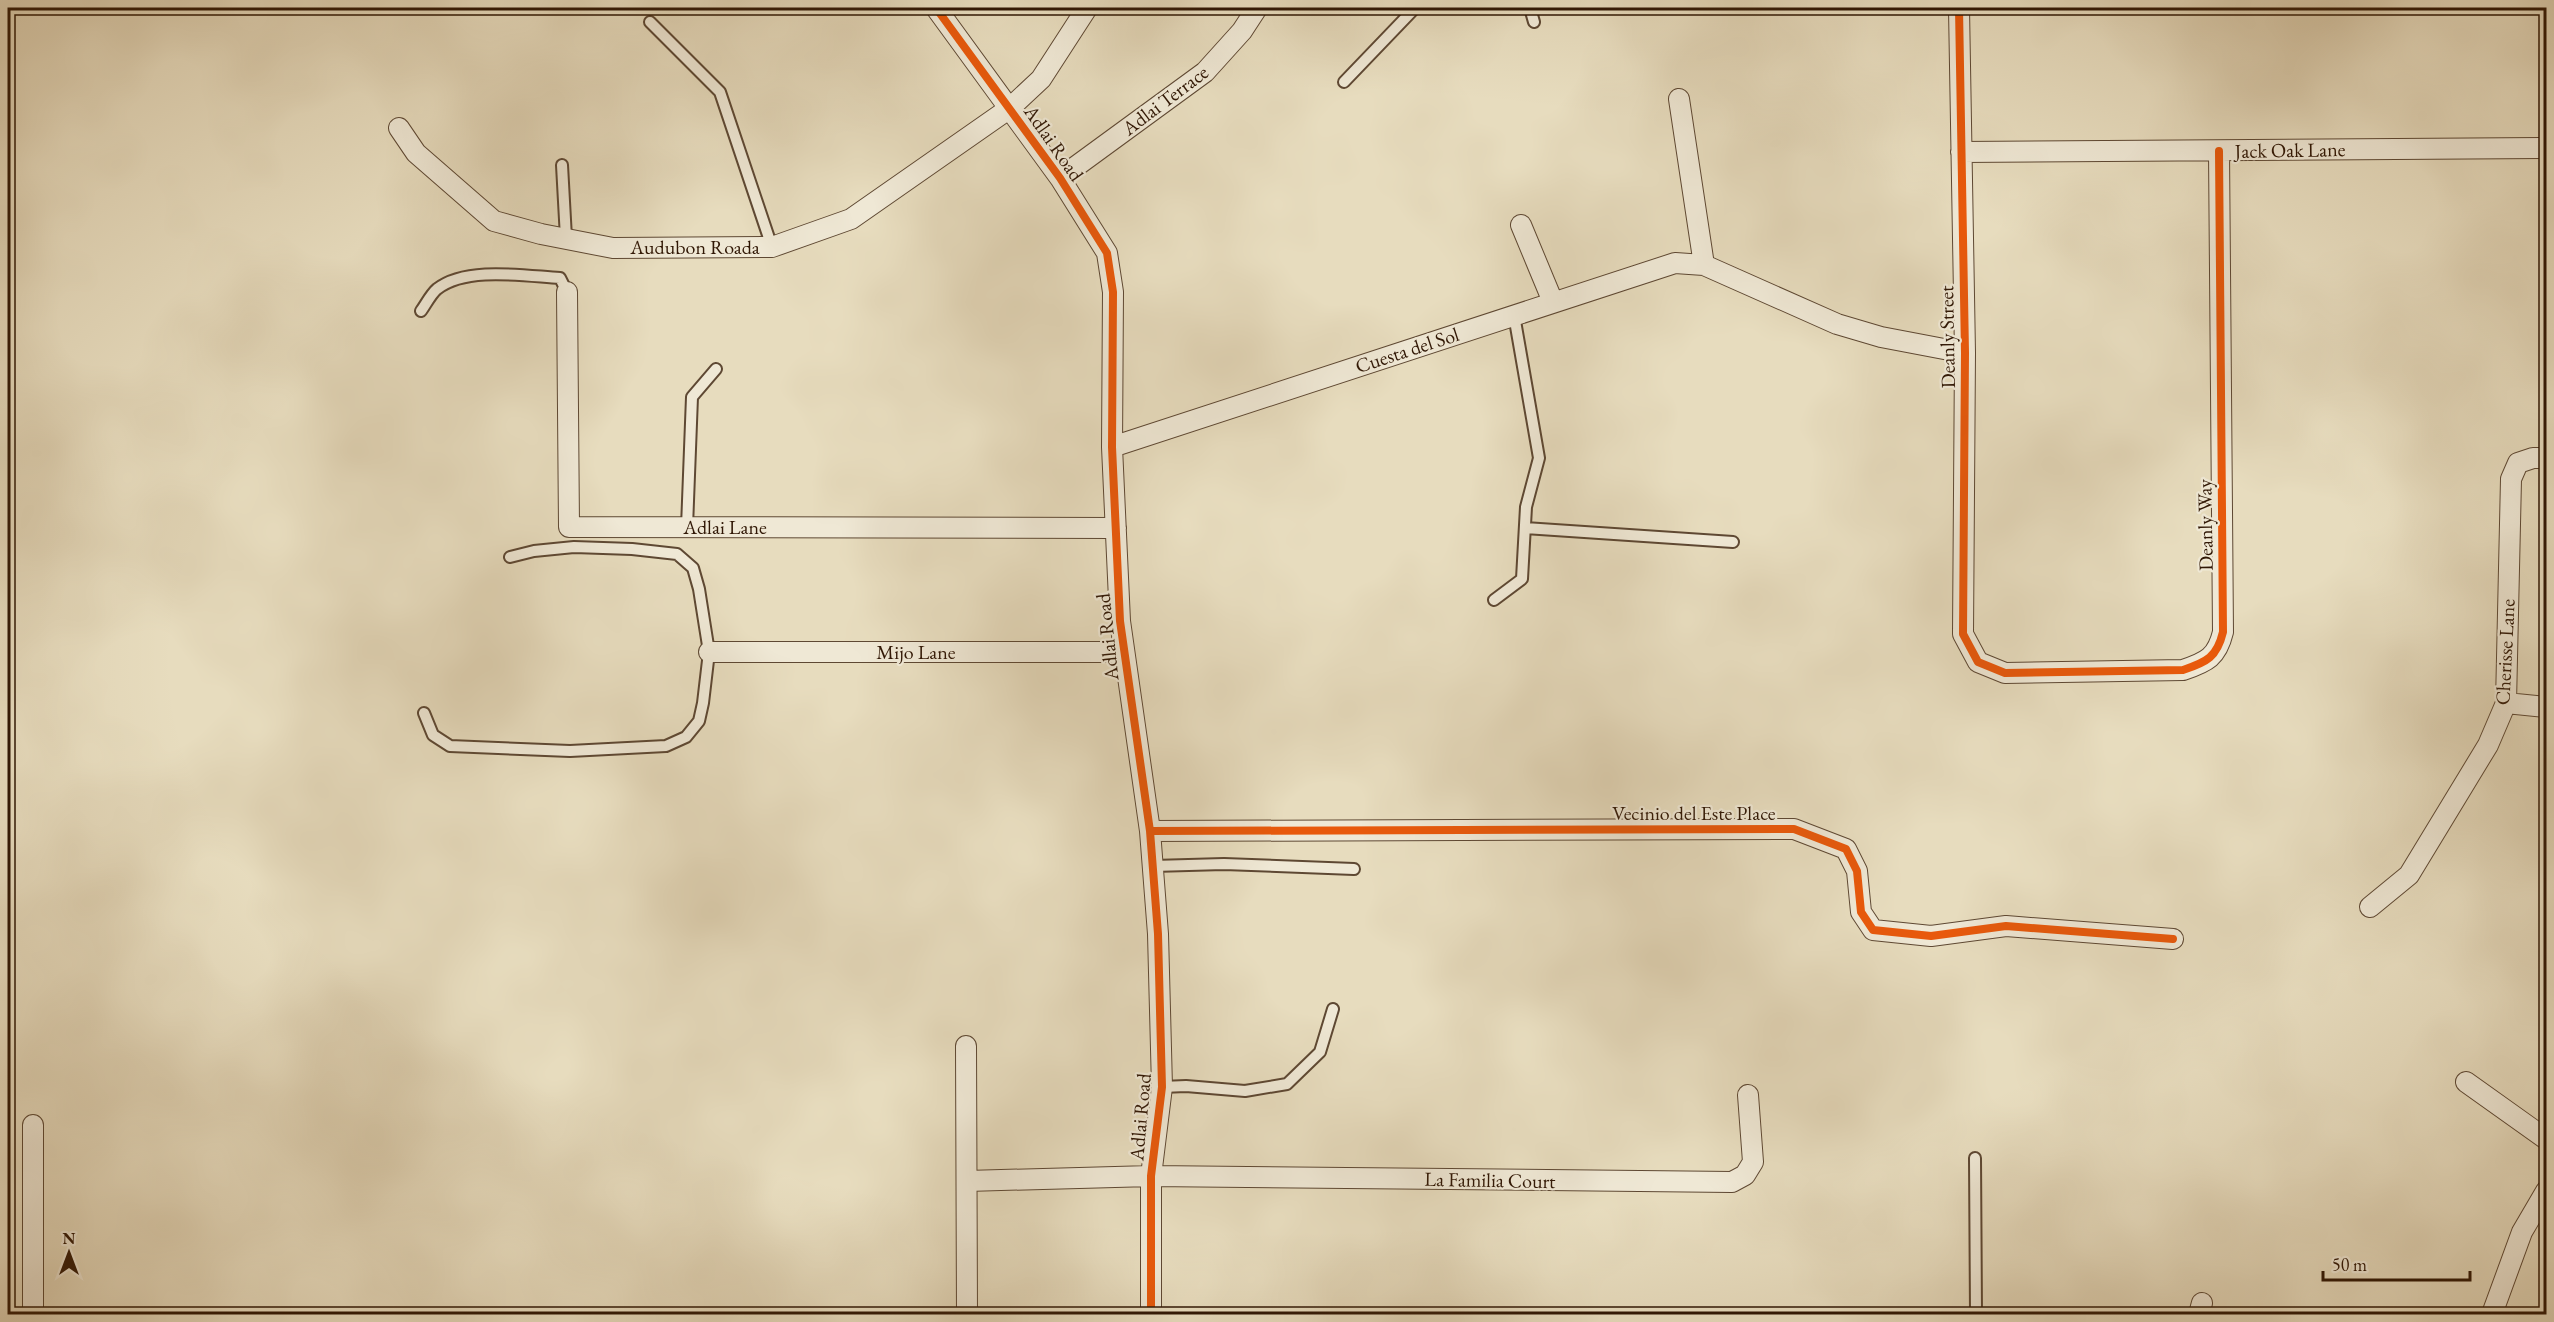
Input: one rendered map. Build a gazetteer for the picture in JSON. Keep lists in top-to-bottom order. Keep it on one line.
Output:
{"streets":{"street":["Adlai Terrace","Adlai Road","Jack Oak Lane","Audubon Roada","Deanly Street","Cuesta del Sol","Deanly Way","Adlai Lane","Mijo Lane","Cherisse Lane","Vecinio del Este Place","La Familia Court"]},"crossings":[["Adlai Terrace","Adlai Road"],["Adlai Road","Audubon Roada"],["Adlai Road","Cuesta del Sol"],["Adlai Road","Adlai Lane"],["Adlai Road","Mijo Lane"],["Adlai Road","Vecinio del Este Place"],["Adlai Road","La Familia Court"],["Jack Oak Lane","Deanly Street"],["Jack Oak Lane","Deanly Way"],["Deanly Street","Cuesta del Sol"],["Deanly Street","Deanly Way"]],"scale_bar":"50 m","north":"top"}
